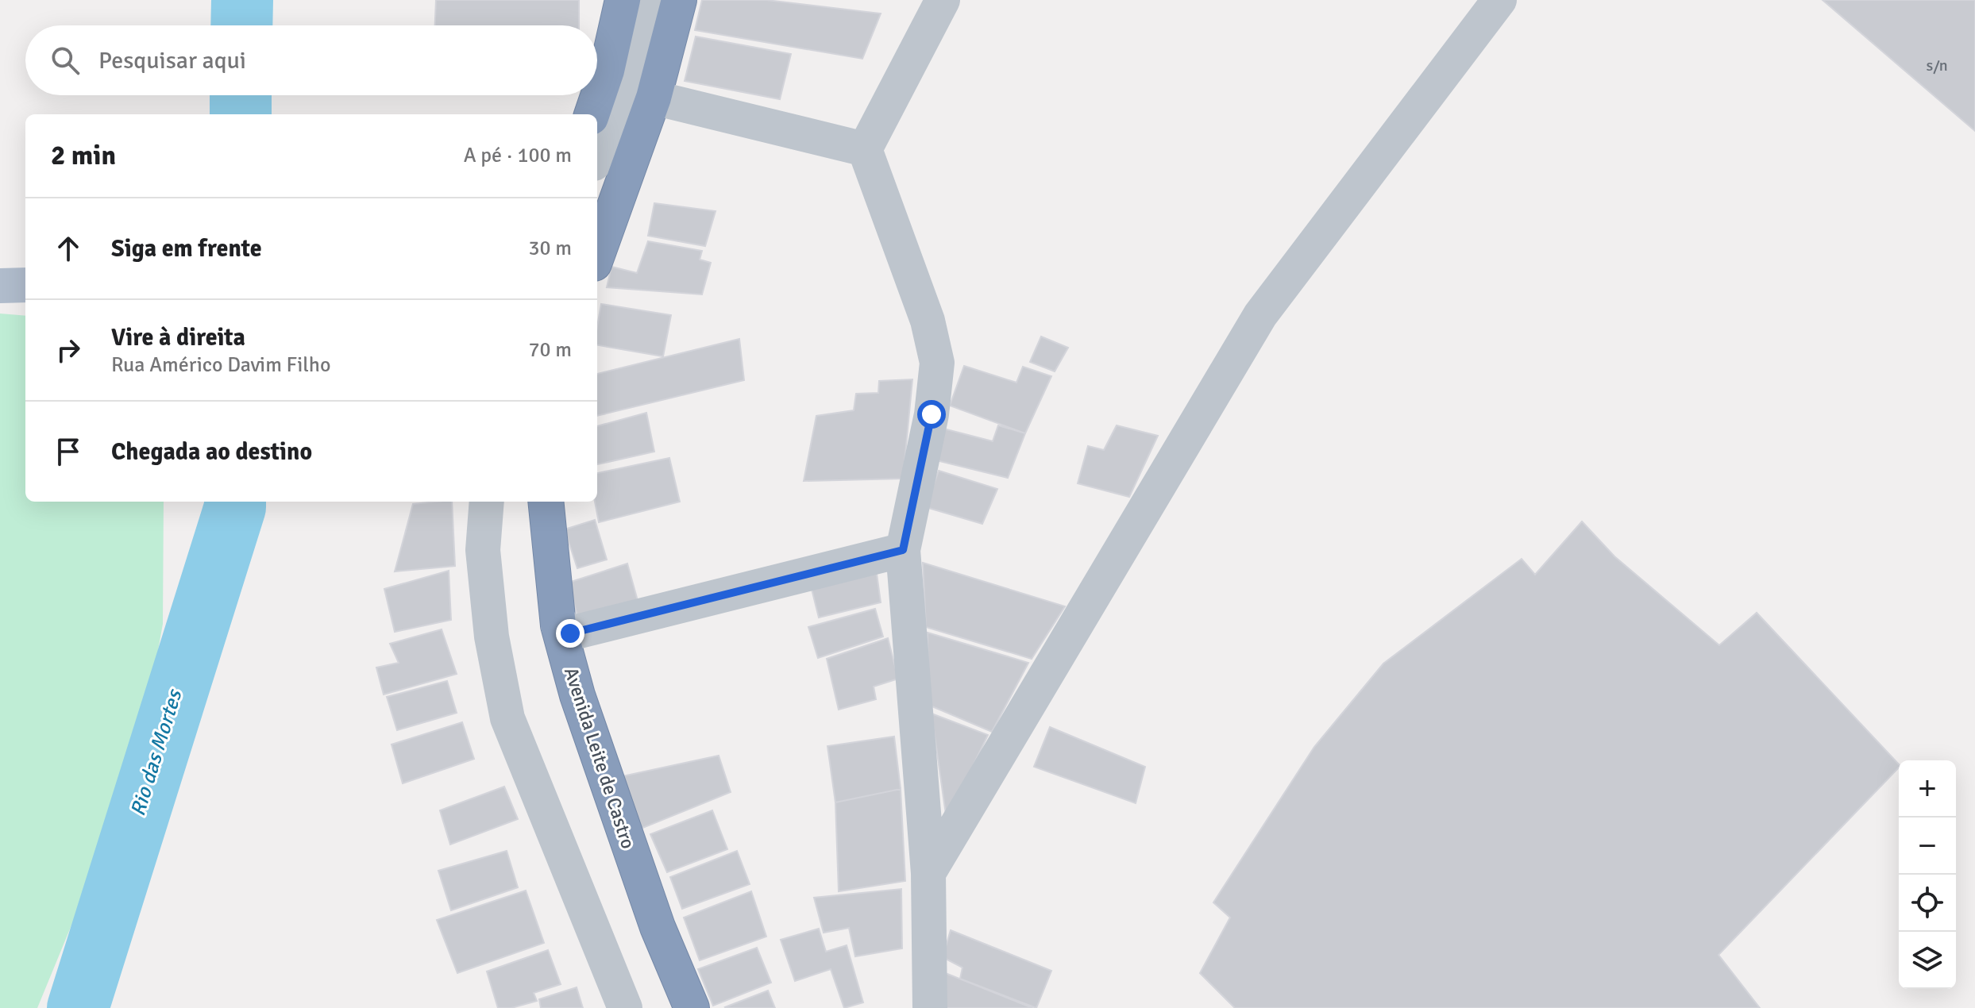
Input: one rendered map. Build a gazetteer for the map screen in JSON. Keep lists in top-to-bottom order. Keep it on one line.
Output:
{"streets":{"highway":["Avenida Leite de Castro"]},"water":["Rio das Mortes"],"house_numbers":["s/n"],"page":{"search":"Pesquisar aqui","heading":["2 min","A pé · 100 m"],"list":[["Siga em frente","30 m"],["Vire à direita","Rua Américo Davim Filho","70 m"],"Chegada ao destino"],"map_buttons":["+","−"]}}
